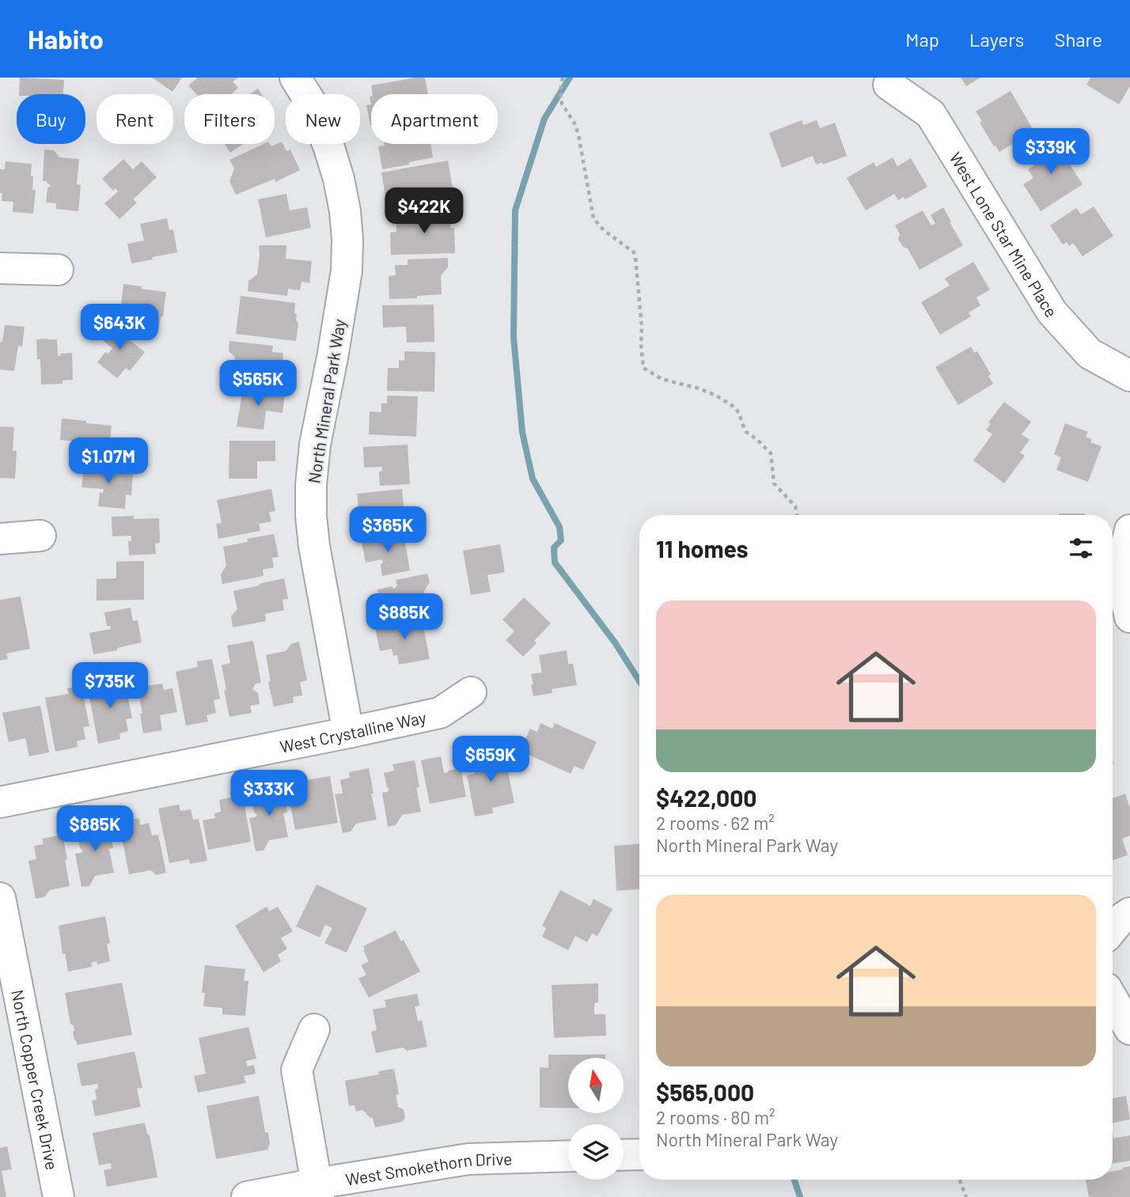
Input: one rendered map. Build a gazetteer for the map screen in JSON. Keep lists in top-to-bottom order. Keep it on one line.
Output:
{"streets":{"street":["West Lone Star Mine Place","North Mineral Park Way","West Crystalline Way","North Copper Creek Drive","West Smokethorn Drive"]},"crossings":[["North Mineral Park Way","West Crystalline Way"]],"north":"top","page":{"header":"Habito","nav":["Map","Layers","Share"],"chip":["Buy","Rent","Filters","New","Apartment"],"price":["$339K","$422K","$643K","$565K","$1.07M","$365K","$885K","$735K","$659K","$333K","$885K"],"heading":"11 homes","list":[{"name":"$422,000","note":"2 rooms · 62 m² · North Mineral Park Way"},{"name":"$565,000","note":"2 rooms · 80 m² · North Mineral Park Way"}]}}
